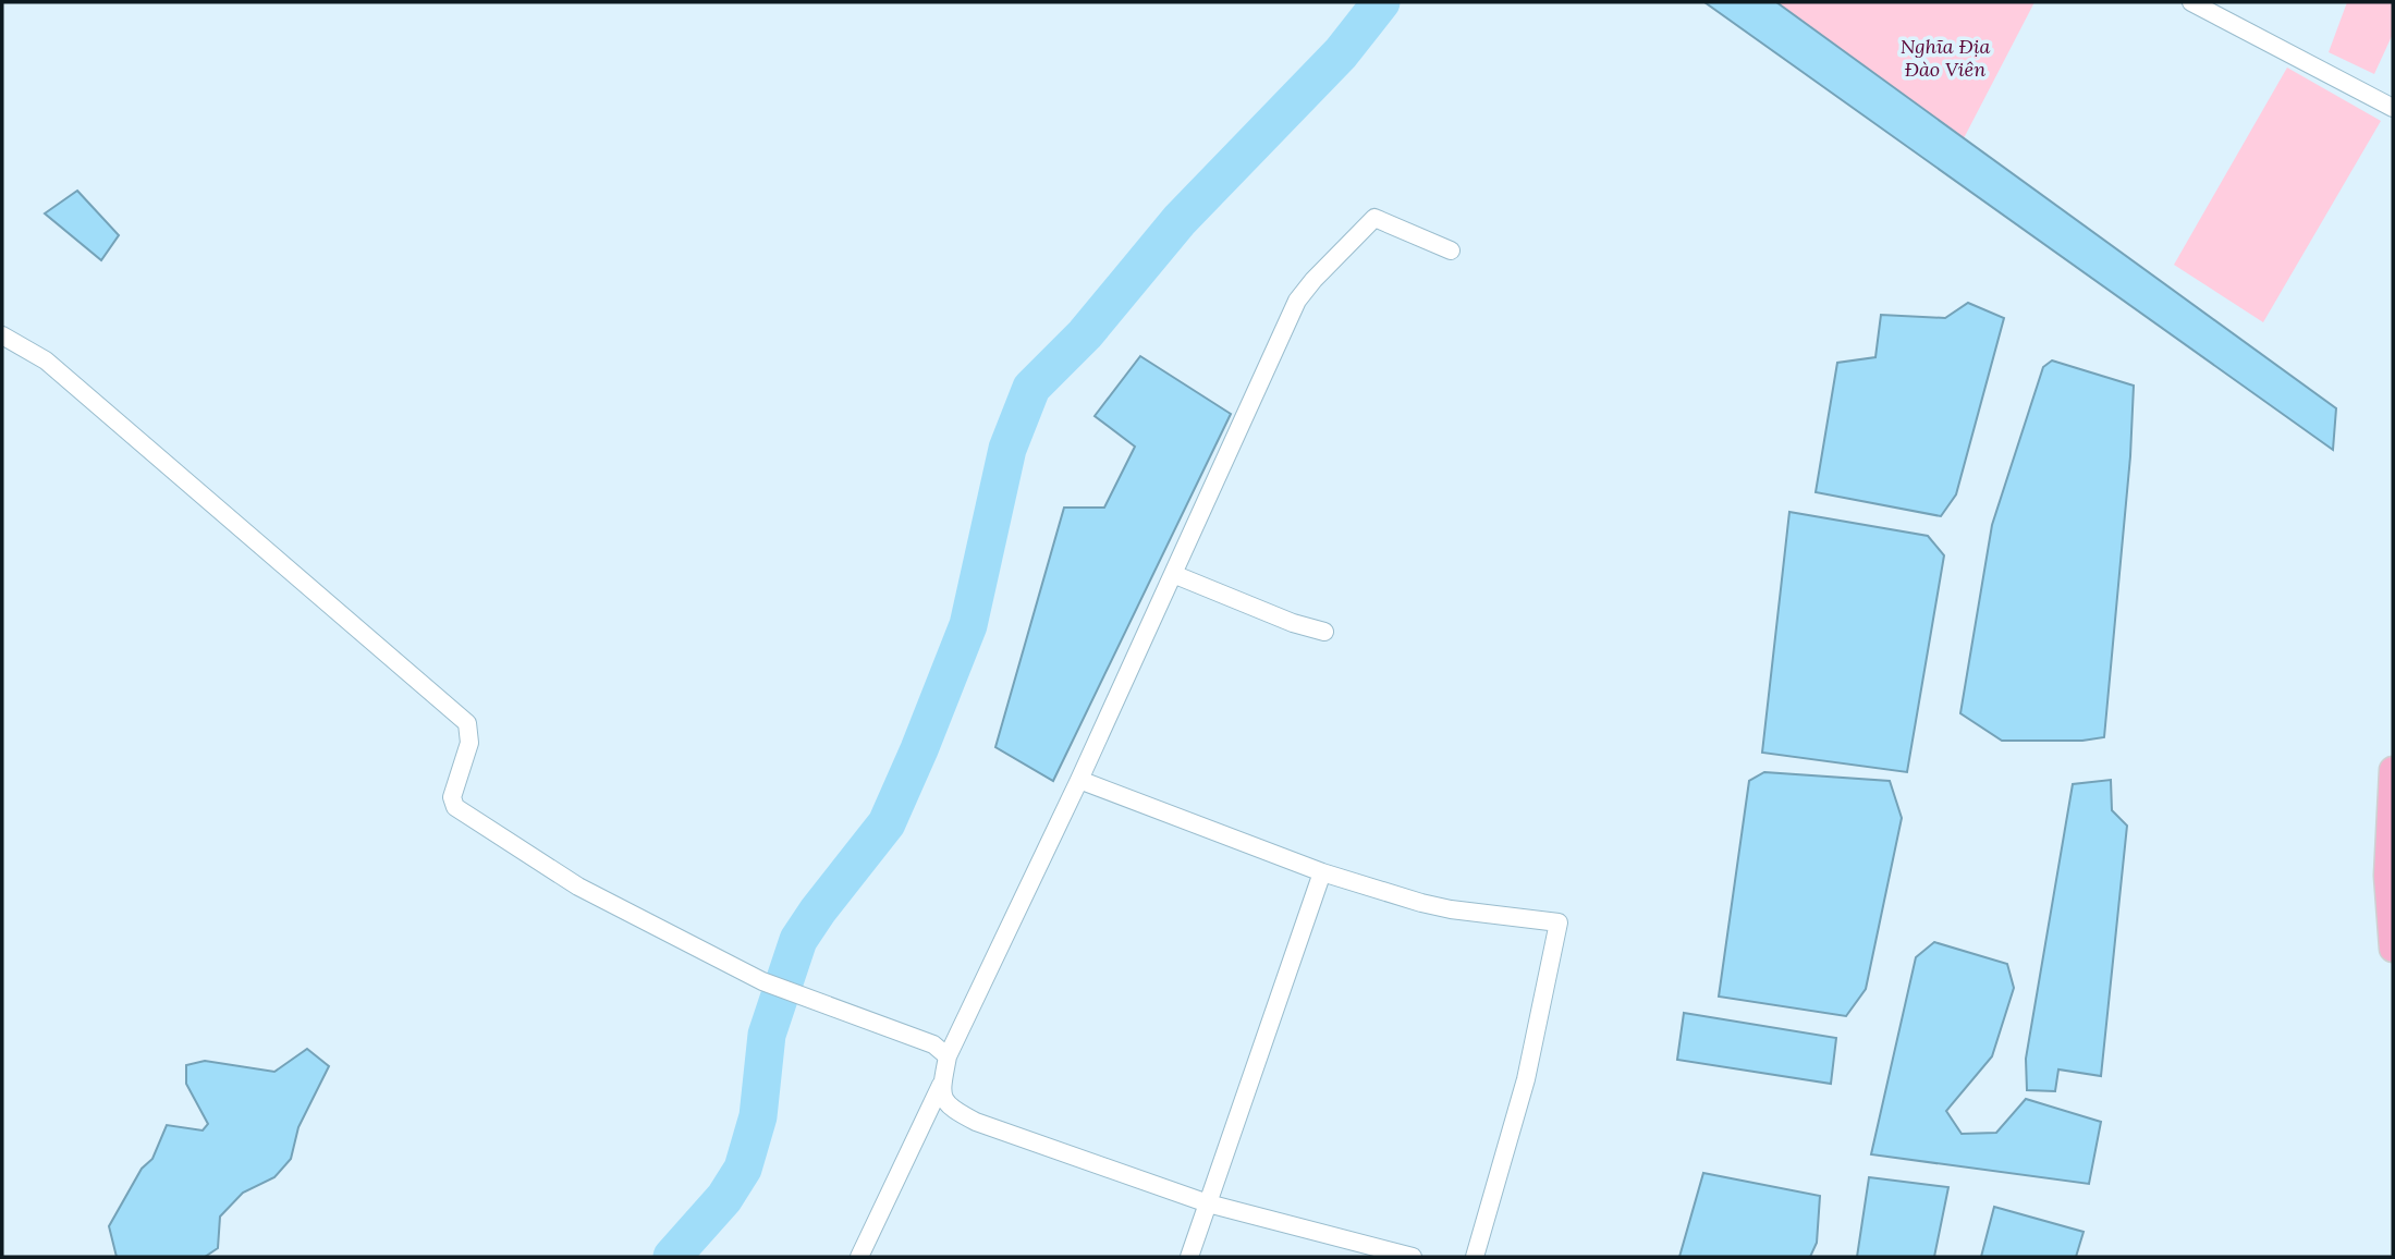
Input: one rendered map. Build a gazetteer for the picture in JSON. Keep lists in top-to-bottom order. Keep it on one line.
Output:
{"parks":["Nghĩa Địa Đào Viên"]}
